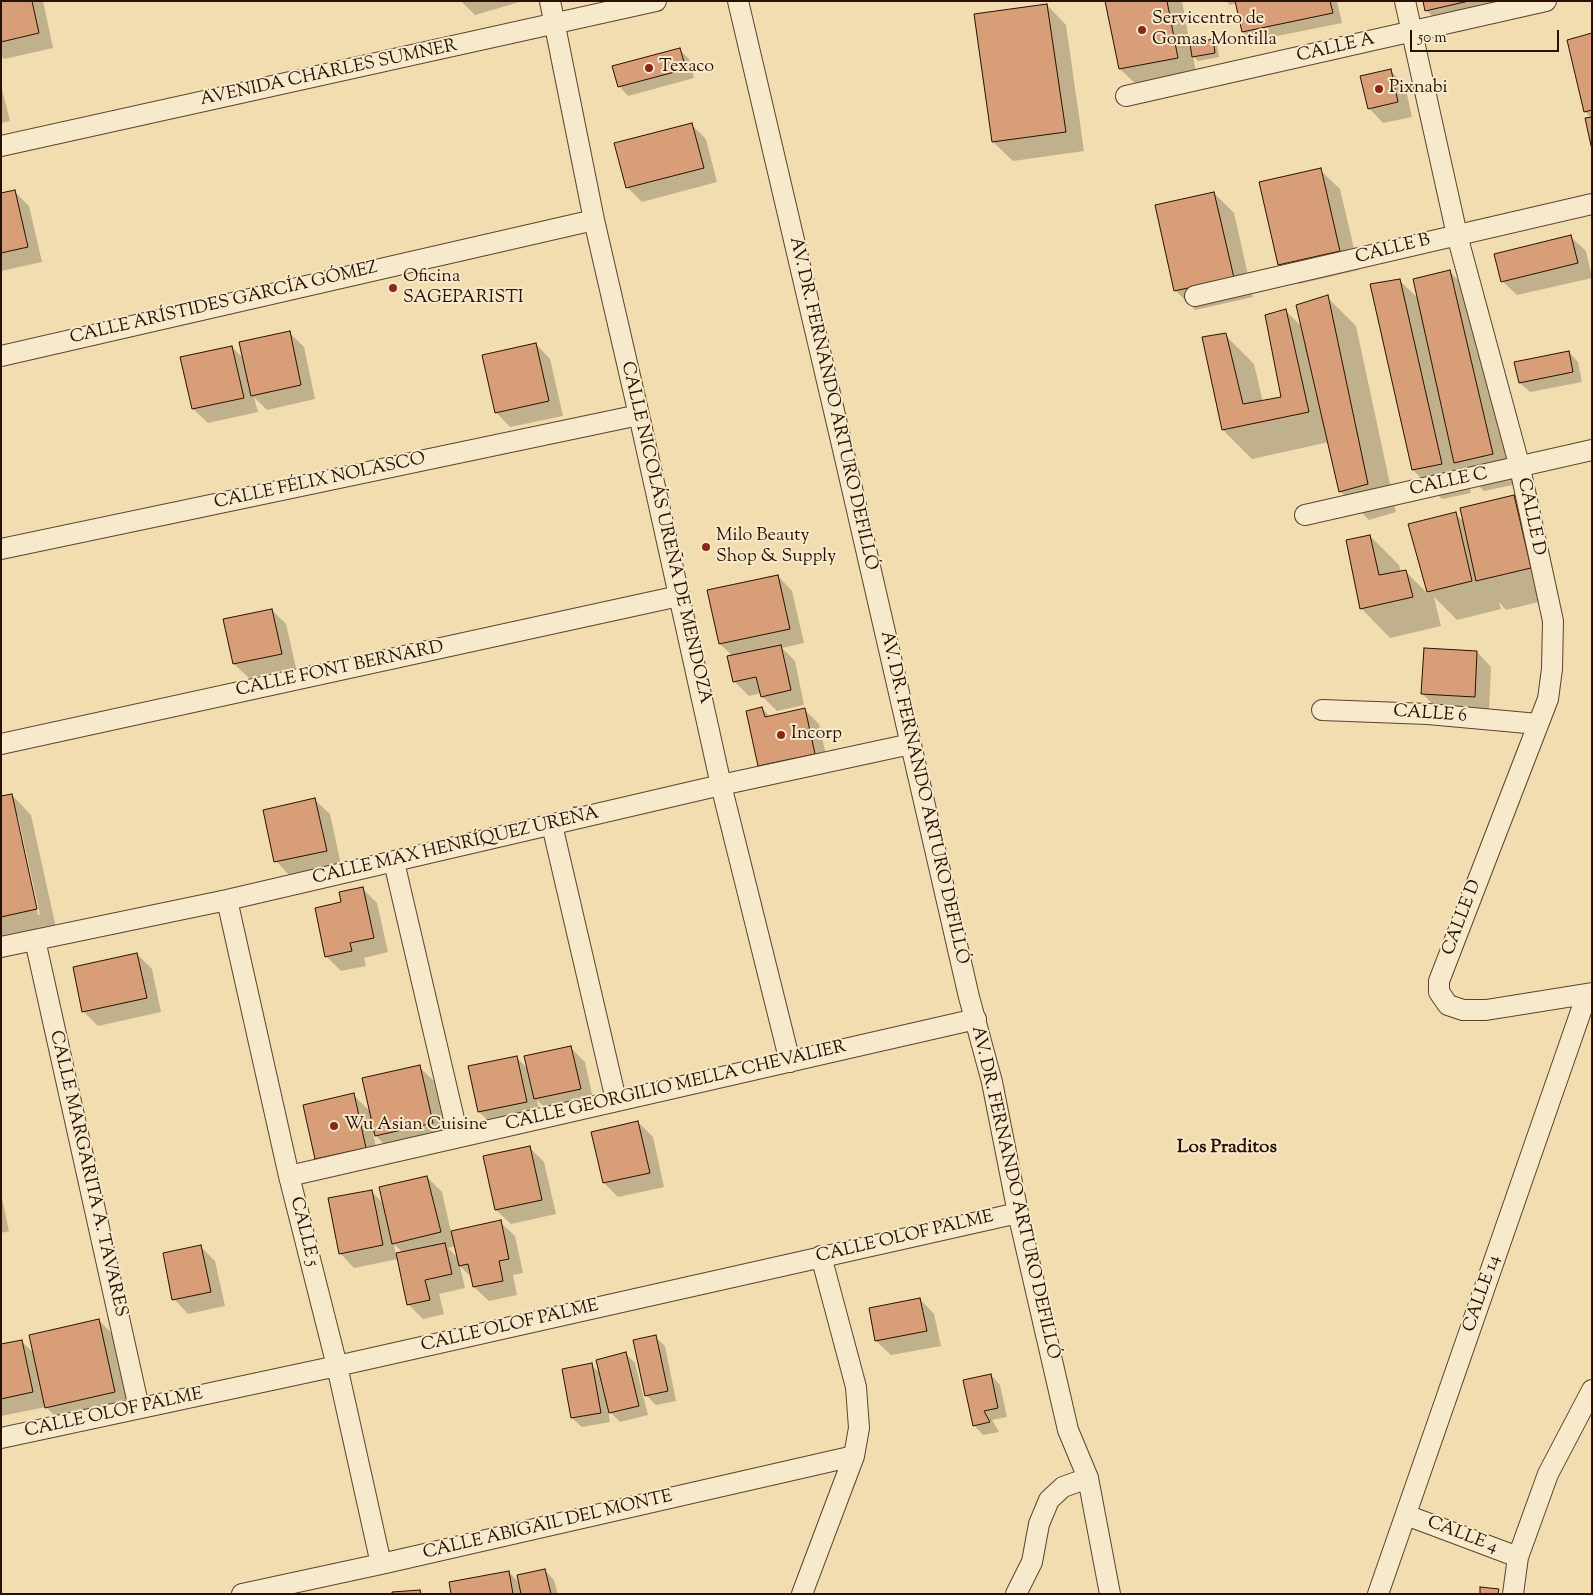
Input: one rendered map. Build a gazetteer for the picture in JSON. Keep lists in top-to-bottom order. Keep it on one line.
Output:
{"streets":{"street":["CALLE A","AVENIDA CHARLES SUMNER","CALLE B","CALLE ARÍSTIDES GARCÍA GÓMEZ","AV. DR. FERNANDO ARTURO DEFILLÓ","CALLE FÉLIX NOLASCO","CALLE C","CALLE D","CALLE NICOLÁS UREÑA DE MENDOZA","CALLE FONT BERNARD","CALLE 6","CALLE MAX HENRÍQUEZ UREÑA","CALLE GEORGILIO MELLA CHEVALIER","CALLE MARGARITA A. TAVARES","CALLE 5","CALLE OLOF PALME","CALLE 14","CALLE ABIGAIL DEL MONTE","CALLE 4"]},"crossings":[["CALLE A","CALLE D"],["AVENIDA CHARLES SUMNER","CALLE NICOLÁS UREÑA DE MENDOZA"],["CALLE B","CALLE D"],["CALLE ARÍSTIDES GARCÍA GÓMEZ","CALLE NICOLÁS UREÑA DE MENDOZA"],["AV. DR. FERNANDO ARTURO DEFILLÓ","CALLE MAX HENRÍQUEZ UREÑA"],["AV. DR. FERNANDO ARTURO DEFILLÓ","CALLE GEORGILIO MELLA CHEVALIER"],["AV. DR. FERNANDO ARTURO DEFILLÓ","CALLE OLOF PALME"],["CALLE FÉLIX NOLASCO","CALLE NICOLÁS UREÑA DE MENDOZA"],["CALLE C","CALLE D"],["CALLE D","CALLE 6"],["CALLE D","CALLE 14"],["CALLE NICOLÁS UREÑA DE MENDOZA","CALLE FONT BERNARD"],["CALLE NICOLÁS UREÑA DE MENDOZA","CALLE MAX HENRÍQUEZ UREÑA"],["CALLE NICOLÁS UREÑA DE MENDOZA","CALLE GEORGILIO MELLA CHEVALIER"],["CALLE MAX HENRÍQUEZ UREÑA","CALLE MARGARITA A. TAVARES"],["CALLE MAX HENRÍQUEZ UREÑA","CALLE 5"],["CALLE GEORGILIO MELLA CHEVALIER","CALLE 5"],["CALLE MARGARITA A. TAVARES","CALLE OLOF PALME"],["CALLE 5","CALLE OLOF PALME"],["CALLE 5","CALLE ABIGAIL DEL MONTE"],["CALLE 14","CALLE 4"]],"districts":["Los Praditos"],"places":["Servicentro de Gomas Montilla","Texaco","Pixnabi","Oficina SAGEPARISTI","Milo Beauty Shop & Supply","Incorp","Wu Asian Cuisine"],"scale_bar":"50 m"}
